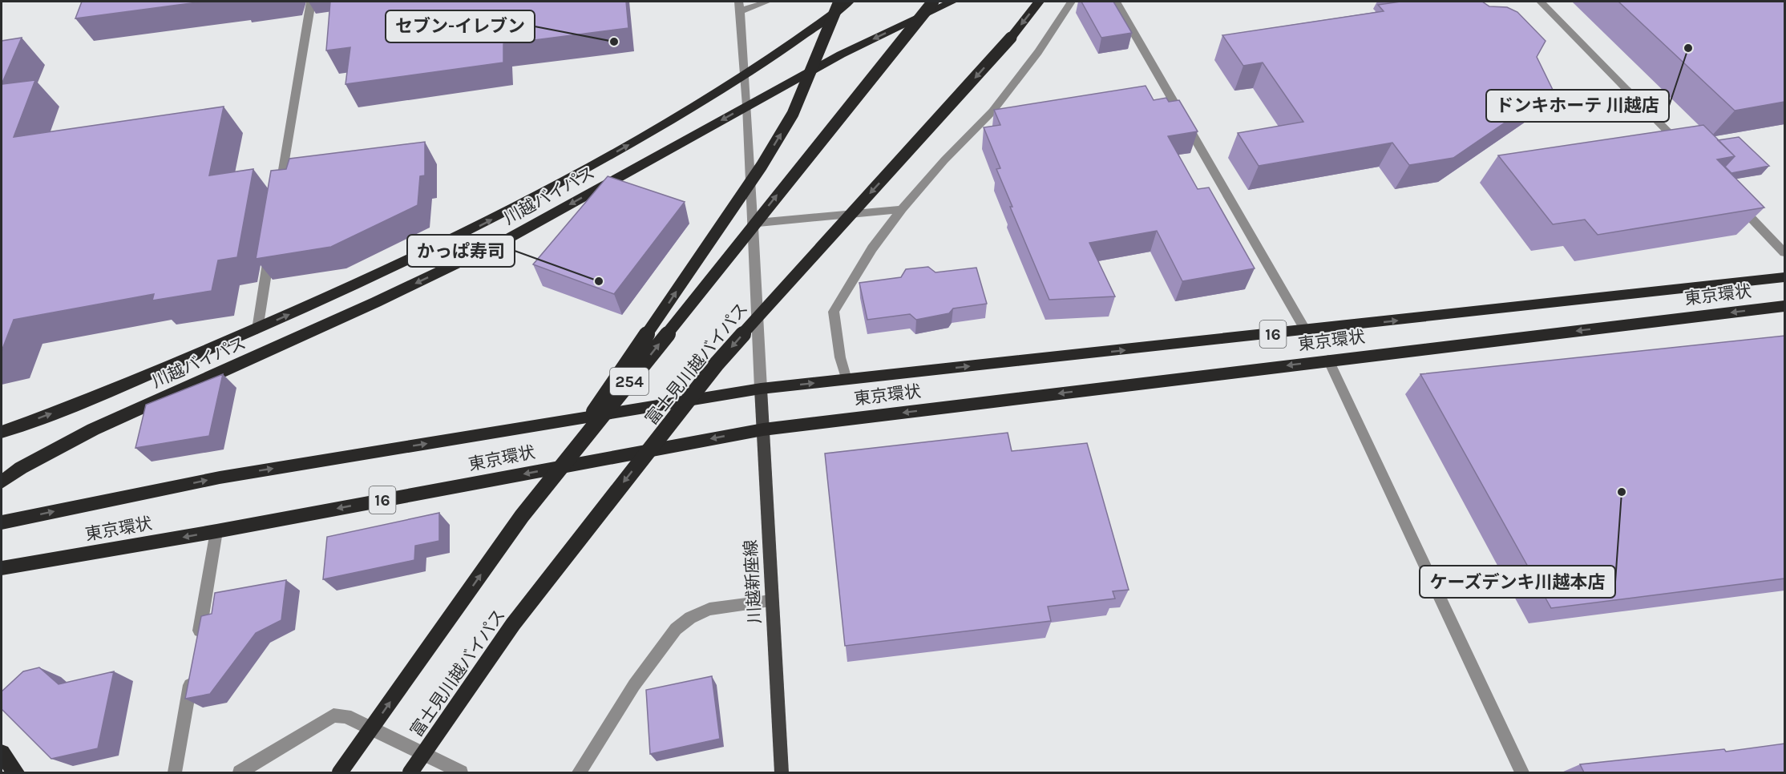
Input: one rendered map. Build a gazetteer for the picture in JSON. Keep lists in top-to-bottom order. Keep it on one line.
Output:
{"streets":{"highway":["川越バイパス","東京環状","16","富士見川越バイパス","254"],"main road":["川越新座線"]},"crossings":[["東京環状","川越新座線"]],"places":["セブン-イレブン","ドンキホーテ 川越店","かっぱ寿司","ケーズデンキ川越本店"]}
